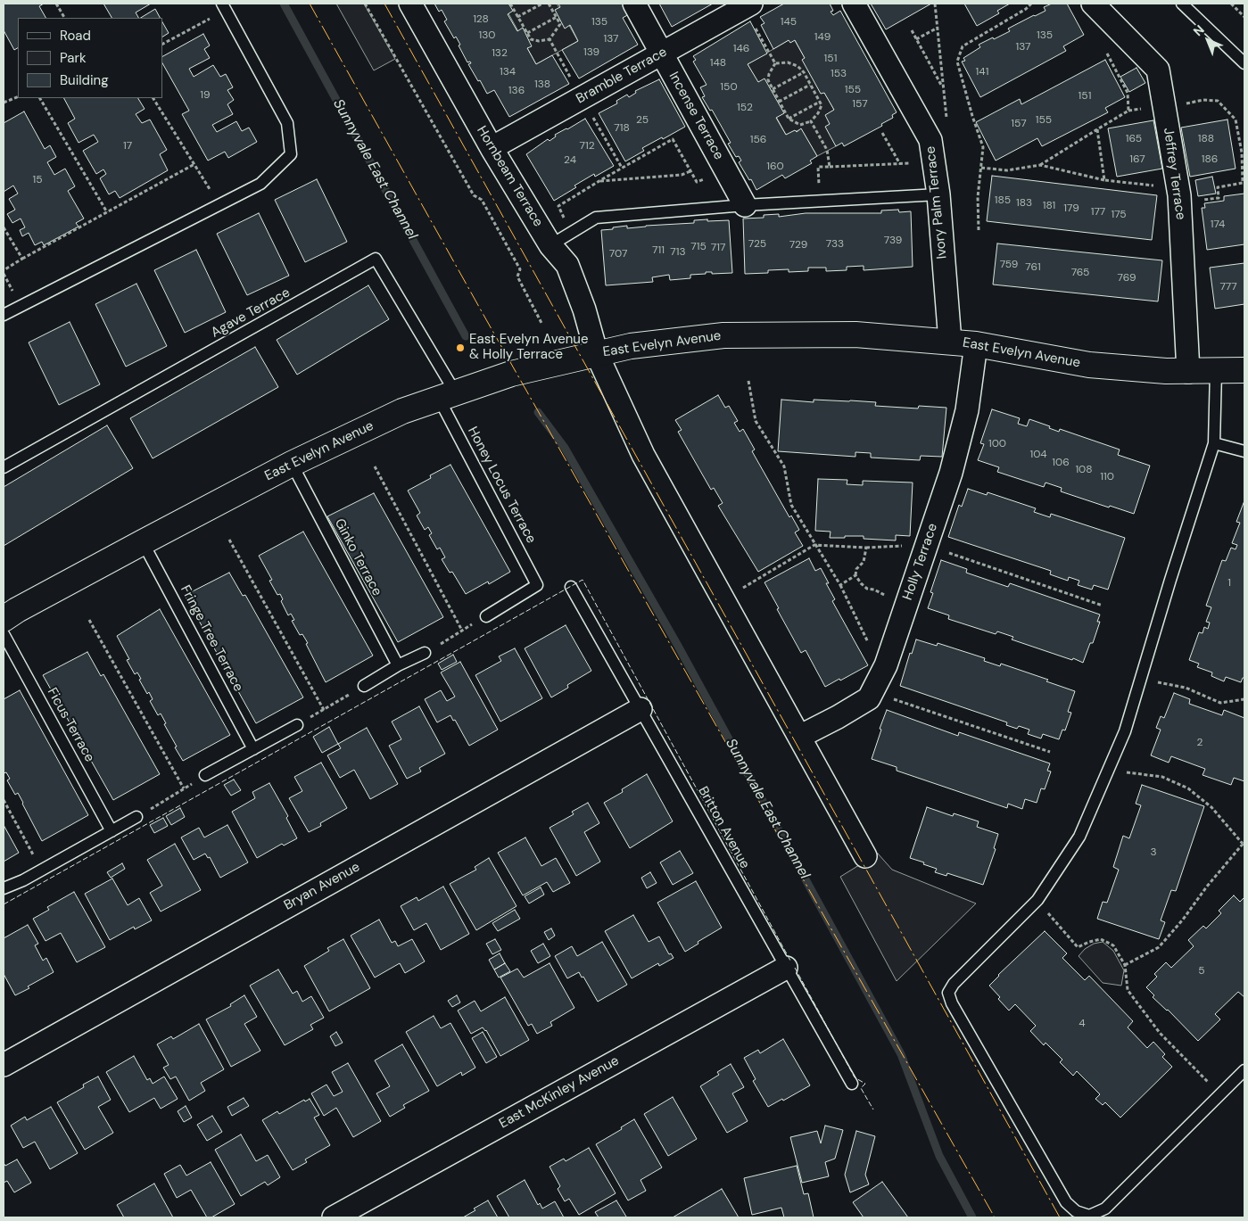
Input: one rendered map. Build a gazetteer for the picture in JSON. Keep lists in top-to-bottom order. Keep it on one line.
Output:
{"streets":{"main road":["East Evelyn Avenue"],"street":["Bramble Terrace","Incense Terrace","Jeffrey Terrace","Hornbeam Terrace","Ivory Palm Terrace","Holly Terrace","Bryan Avenue","East McKinley Avenue"],"lane":["Agave Terrace","Honey Locus Terrace","Ginko Terrace","Fringe Tree Terrace","Ficus Terrace","Britton Avenue"]},"crossings":[["Bramble Terrace","Incense Terrace"],["Bramble Terrace","Hornbeam Terrace"],["Jeffrey Terrace","East Evelyn Avenue"],["Hornbeam Terrace","East Evelyn Avenue"],["Ivory Palm Terrace","East Evelyn Avenue"],["Agave Terrace","East Evelyn Avenue"],["Agave Terrace","Honey Locus Terrace"],["East Evelyn Avenue","Honey Locus Terrace"],["East Evelyn Avenue","Ginko Terrace"],["East Evelyn Avenue","Holly Terrace"],["East Evelyn Avenue","Fringe Tree Terrace"],["Britton Avenue","Bryan Avenue"],["Britton Avenue","East McKinley Avenue"]],"water":["Sunnyvale East Channel"],"places":["East Evelyn Avenue & Holly Terrace"],"house_numbers":["128","135","145","130","135","149","137","137","146","139","132","151","148","134","141","153","138","150","155","136","19","151","157","152","25","155","157","718","165","188","156","17","712","167","186","24","160","15","185","183","181","179","177","175","174","739","725","733","729","715","717","711","713","707","759","761","765","769","777","100","104","106","108","110","1","2","3","5","4"],"legend":["Road","Park","Building"],"north":"top left"}
